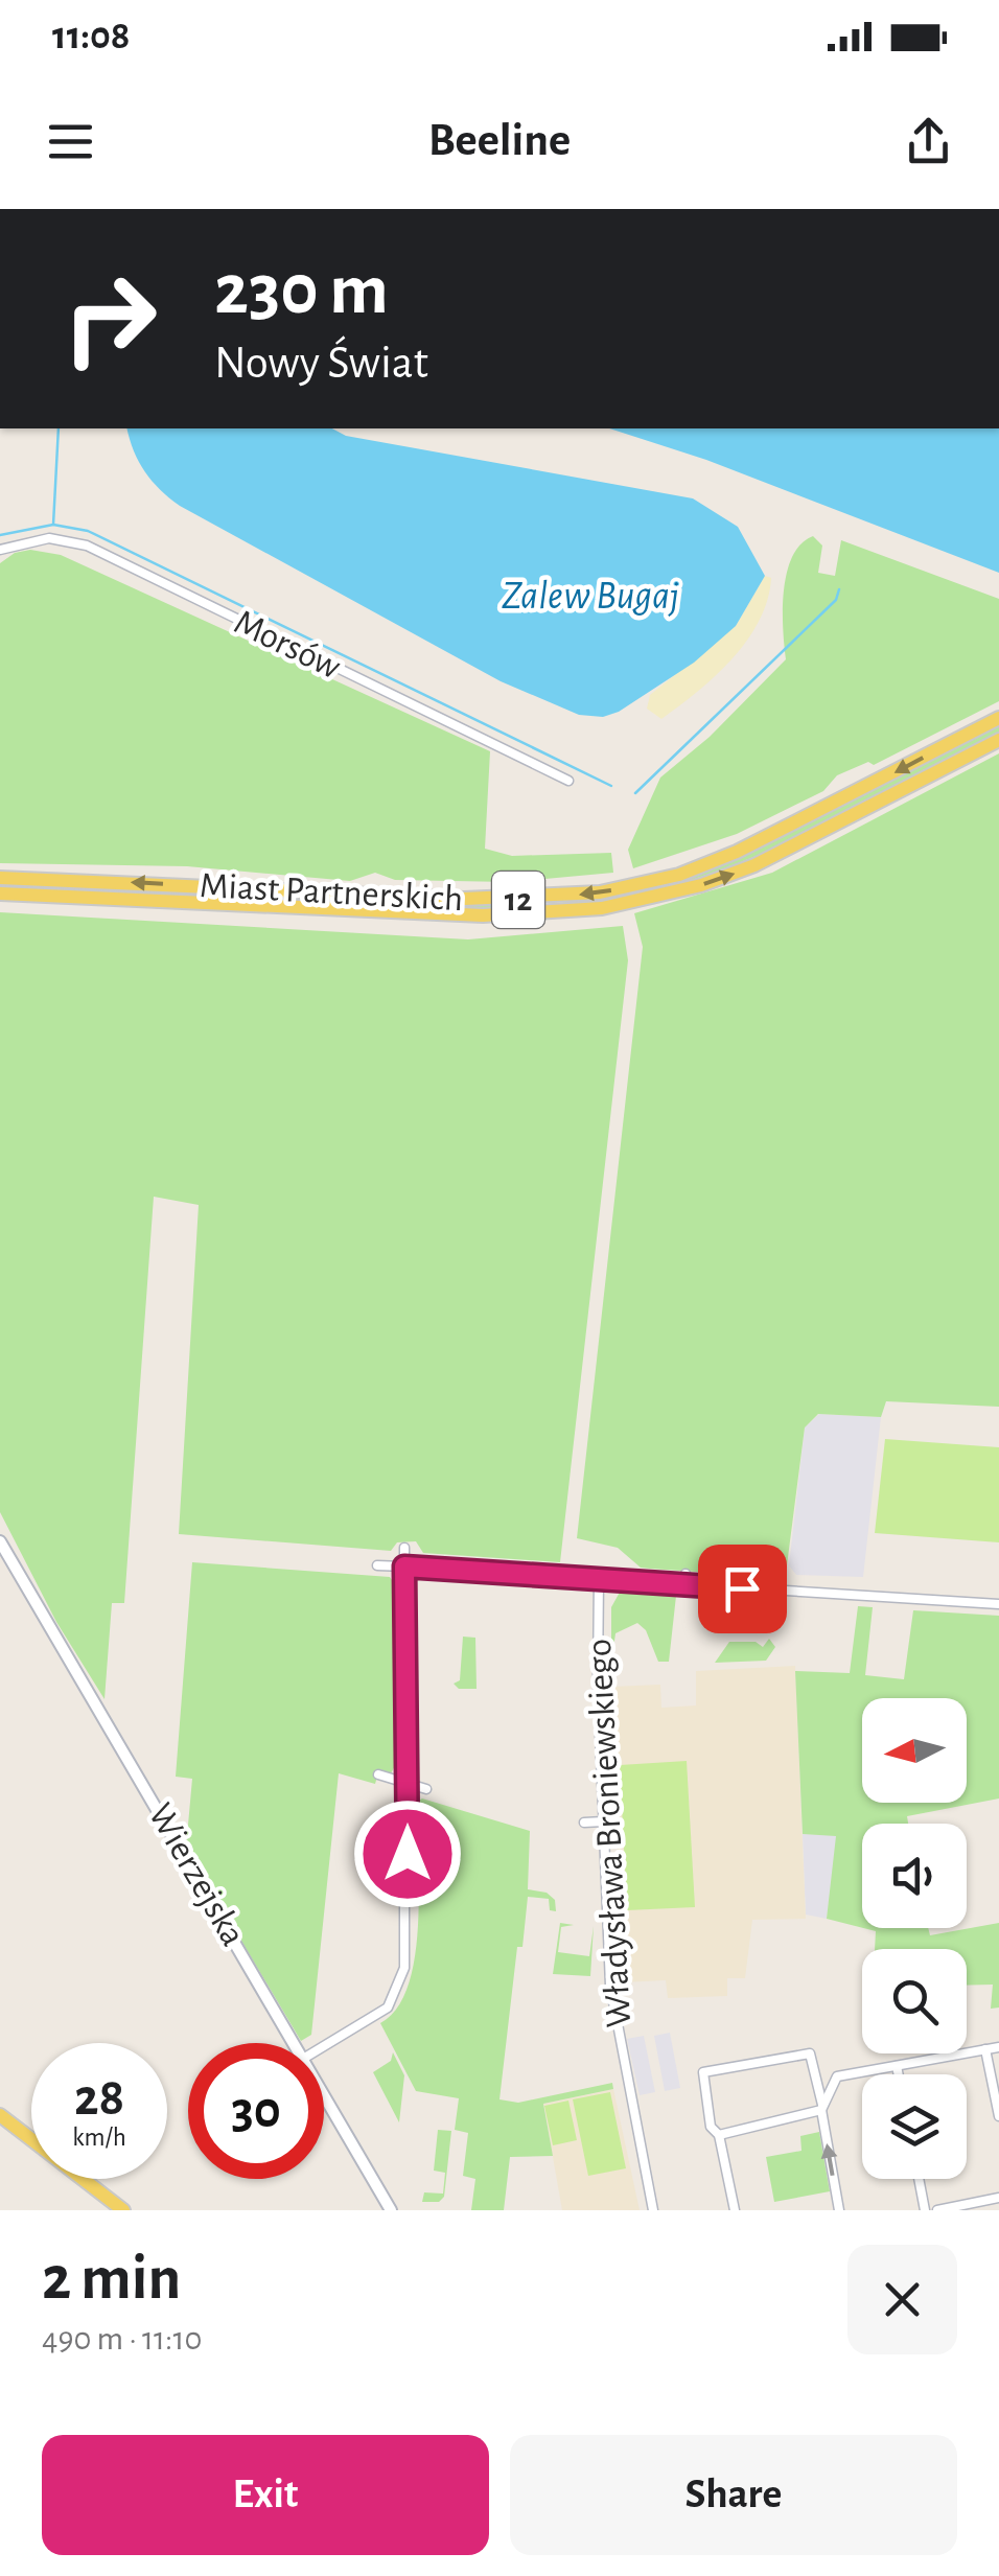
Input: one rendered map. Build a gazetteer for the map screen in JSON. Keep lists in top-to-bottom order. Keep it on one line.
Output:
{"streets":{"main road":["Miast Partnerskich","12"],"street":["Morsów","Władysława Broniewskiego","Wierzejska"]},"water":["Zalew Bugaj"],"north":"left","page":{"status":"11:08","header":"Beeline","turn":["230 m","Nowy Świat"],"speed":"28 km/h","limit":"30","heading":["2 min","490 m · 11:10"],"buttons":["Exit","Share"]}}
